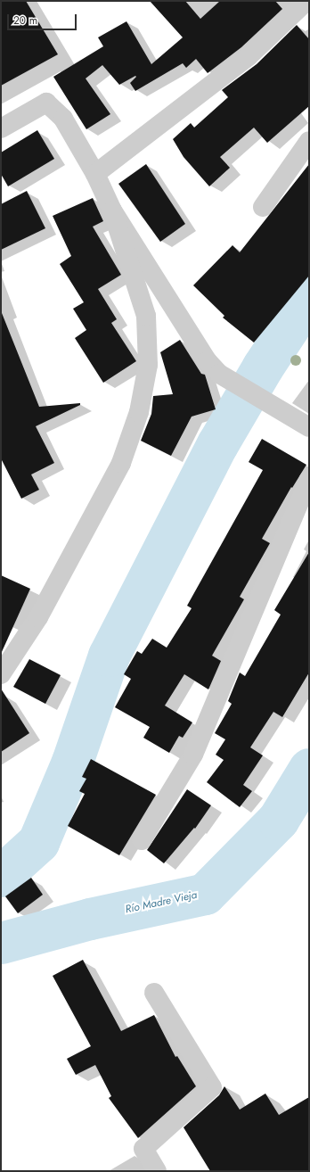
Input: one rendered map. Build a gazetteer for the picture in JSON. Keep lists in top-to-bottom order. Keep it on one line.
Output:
{"water":["Río Madre Vieja"],"scale_bar":"20 m"}
